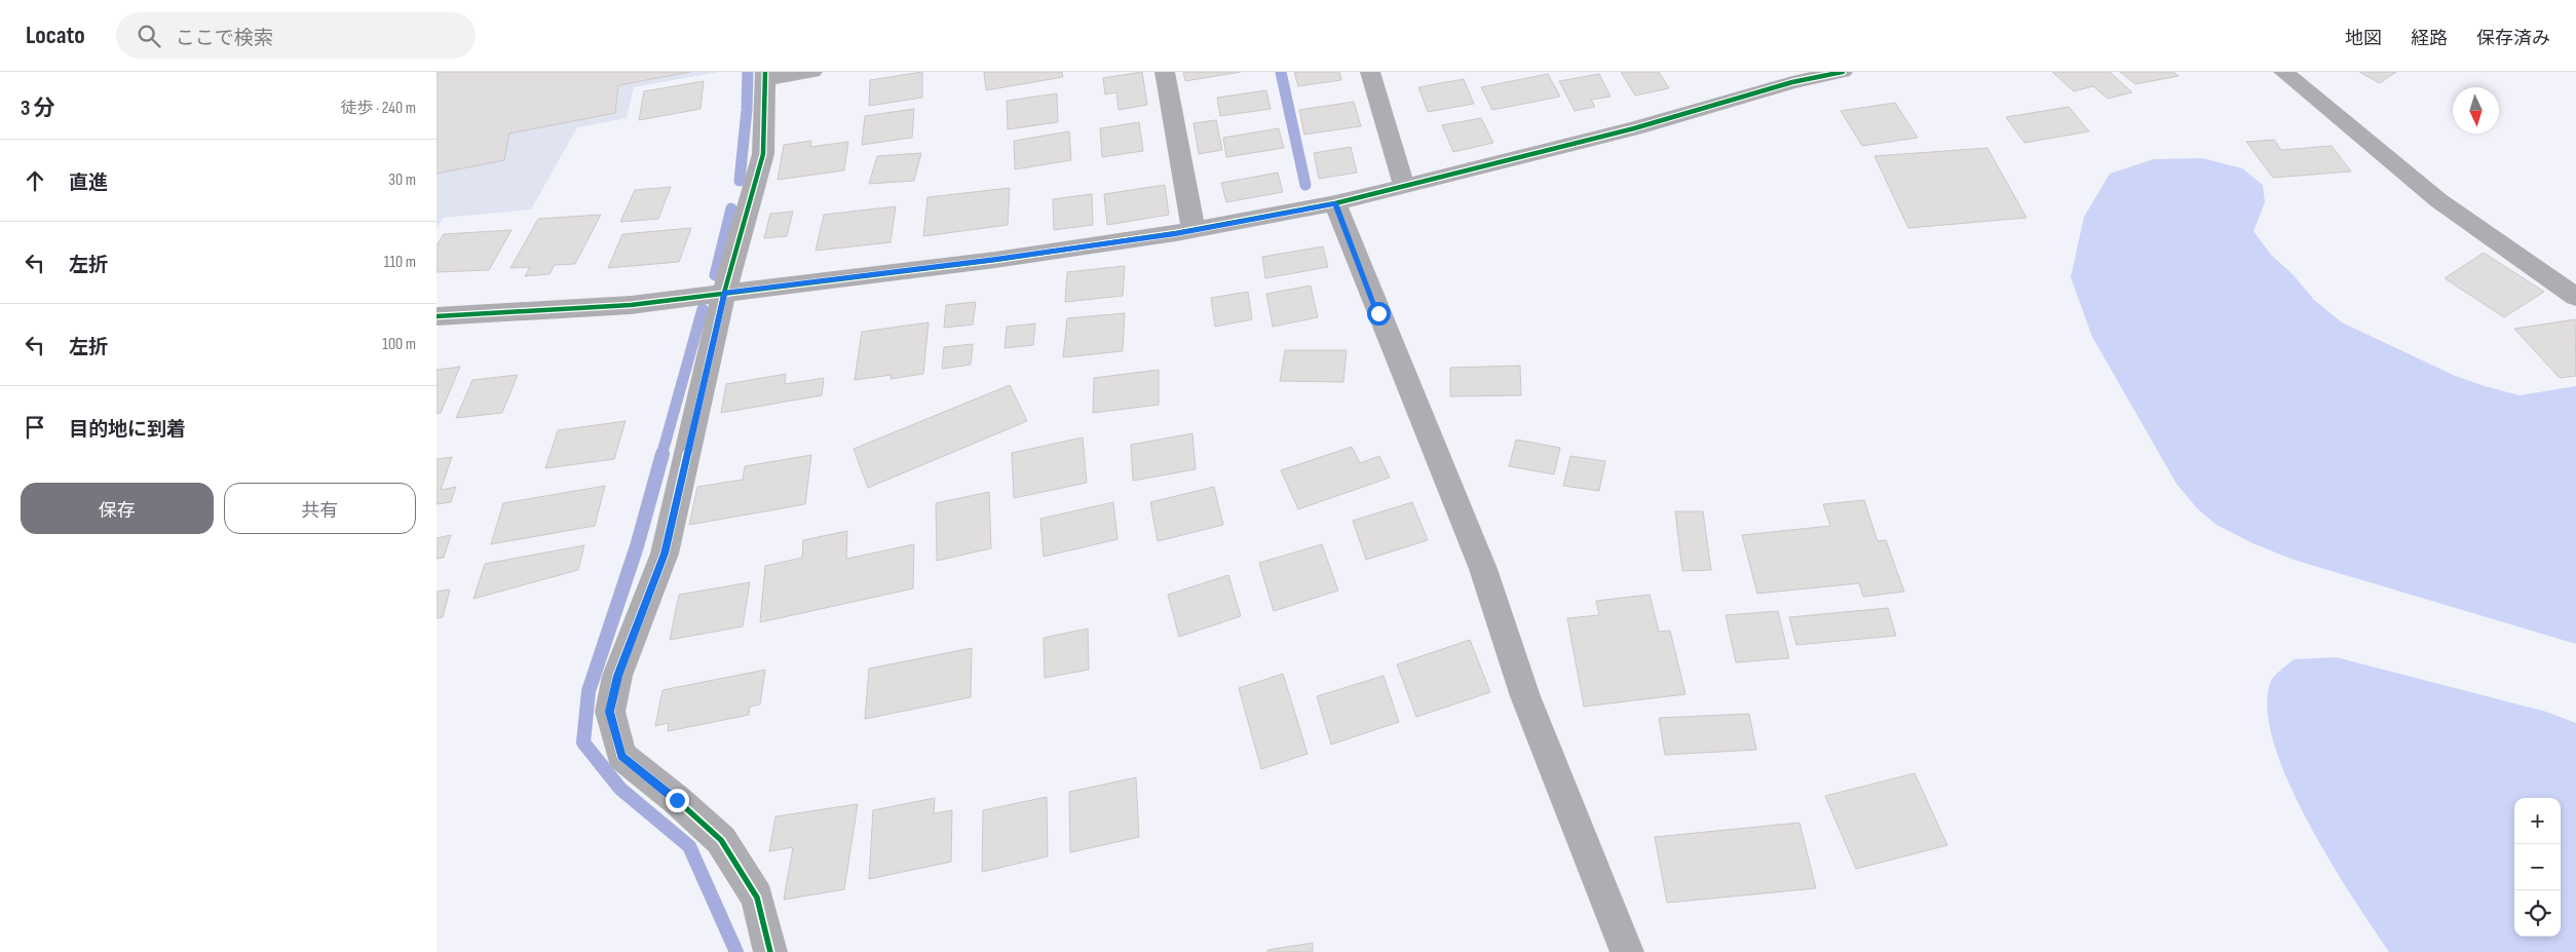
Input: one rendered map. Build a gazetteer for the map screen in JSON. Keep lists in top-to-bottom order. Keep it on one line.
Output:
{"north":"bottom","page":{"header":"Locato","search":"ここで検索","nav":["地図","経路","保存済み"],"heading":["3 分","徒歩 · 240 m"],"list":[["直進","30 m"],["左折","110 m"],["左折","100 m"],"目的地に到着"],"buttons":["保存","共有"],"map_buttons":["+","−"]}}
